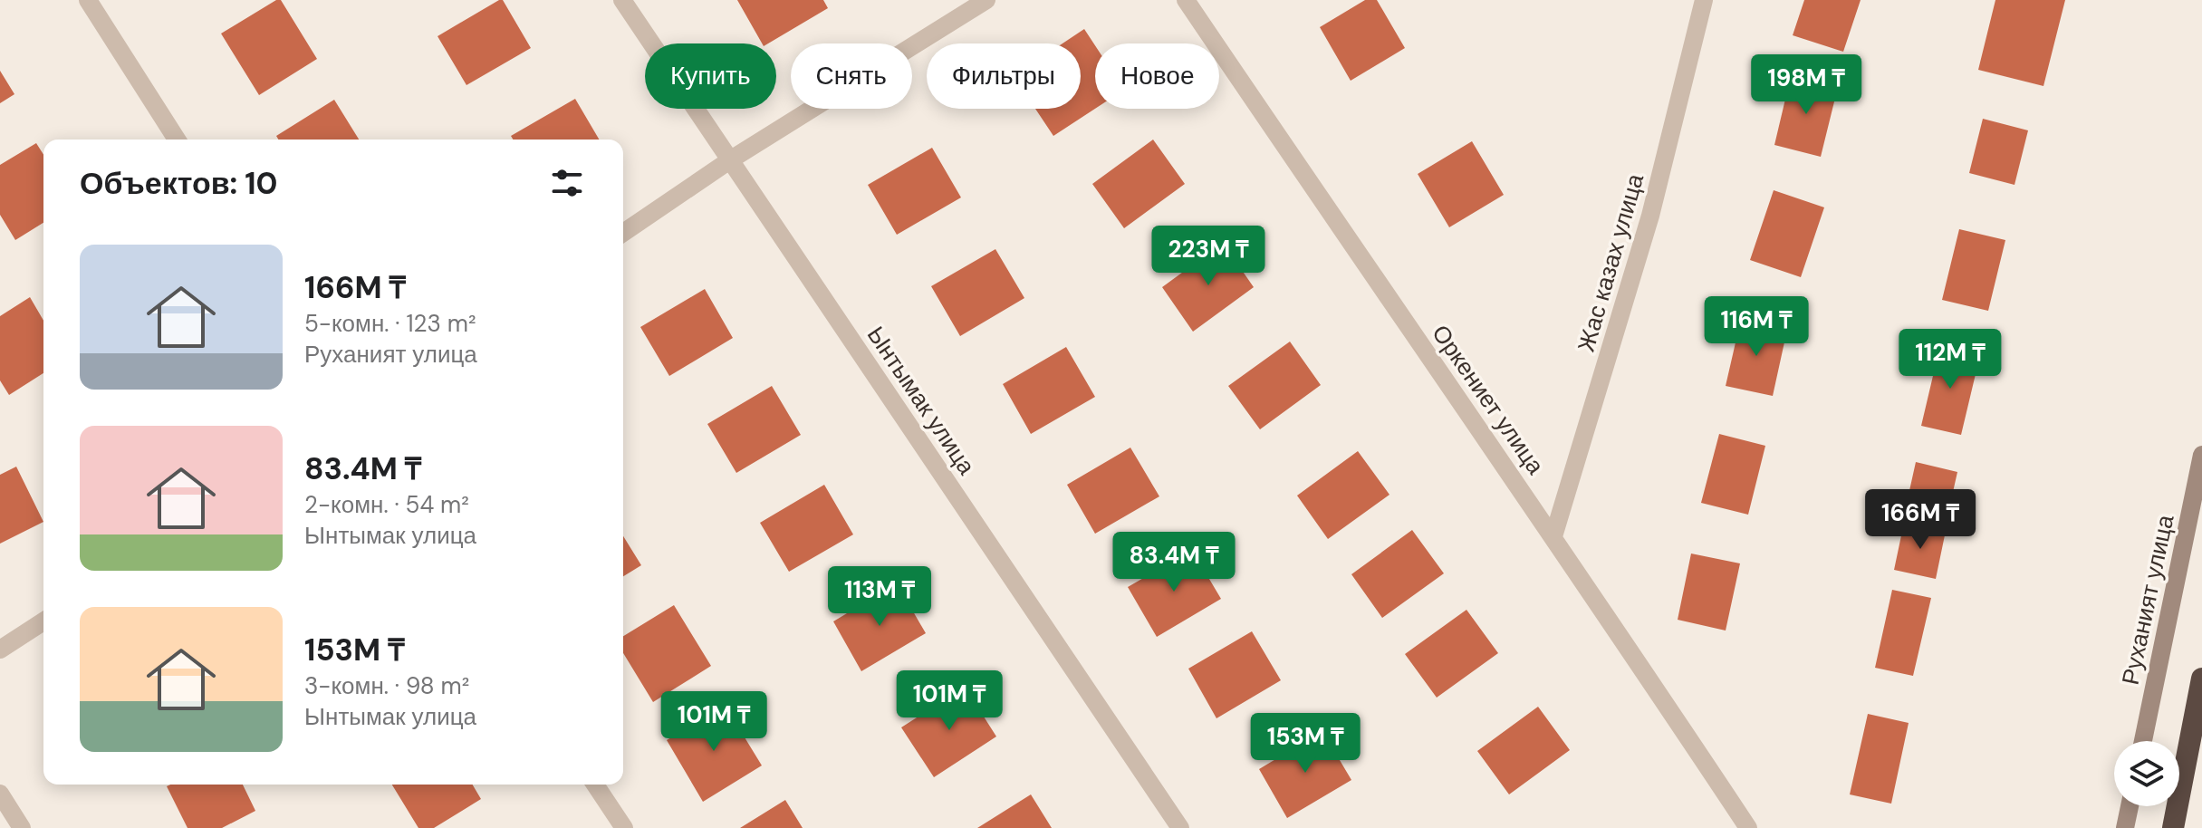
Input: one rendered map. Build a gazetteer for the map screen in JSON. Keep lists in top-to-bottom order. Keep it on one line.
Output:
{"streets":{"main road":["Руханият улица"],"street":["Жас казах улица","Оркениет улица","Ынтымак улица"]},"crossings":[["Жас казах улица","Оркениет улица"]],"page":{"chip":["Купить","Снять","Фильтры","Новое"],"price":["198M ₸","223M ₸","116M ₸","112M ₸","166M ₸","83.4M ₸","113M ₸","101M ₸","101M ₸","153M ₸"],"heading":"Объектов: 10","list":[{"name":"166M ₸","note":"5-комн. · 123 m² · Руханият улица"},{"name":"83.4M ₸","note":"2-комн. · 54 m² · Ынтымак улица"},{"name":"153M ₸","note":"3-комн. · 98 m² · Ынтымак улица"}]}}
